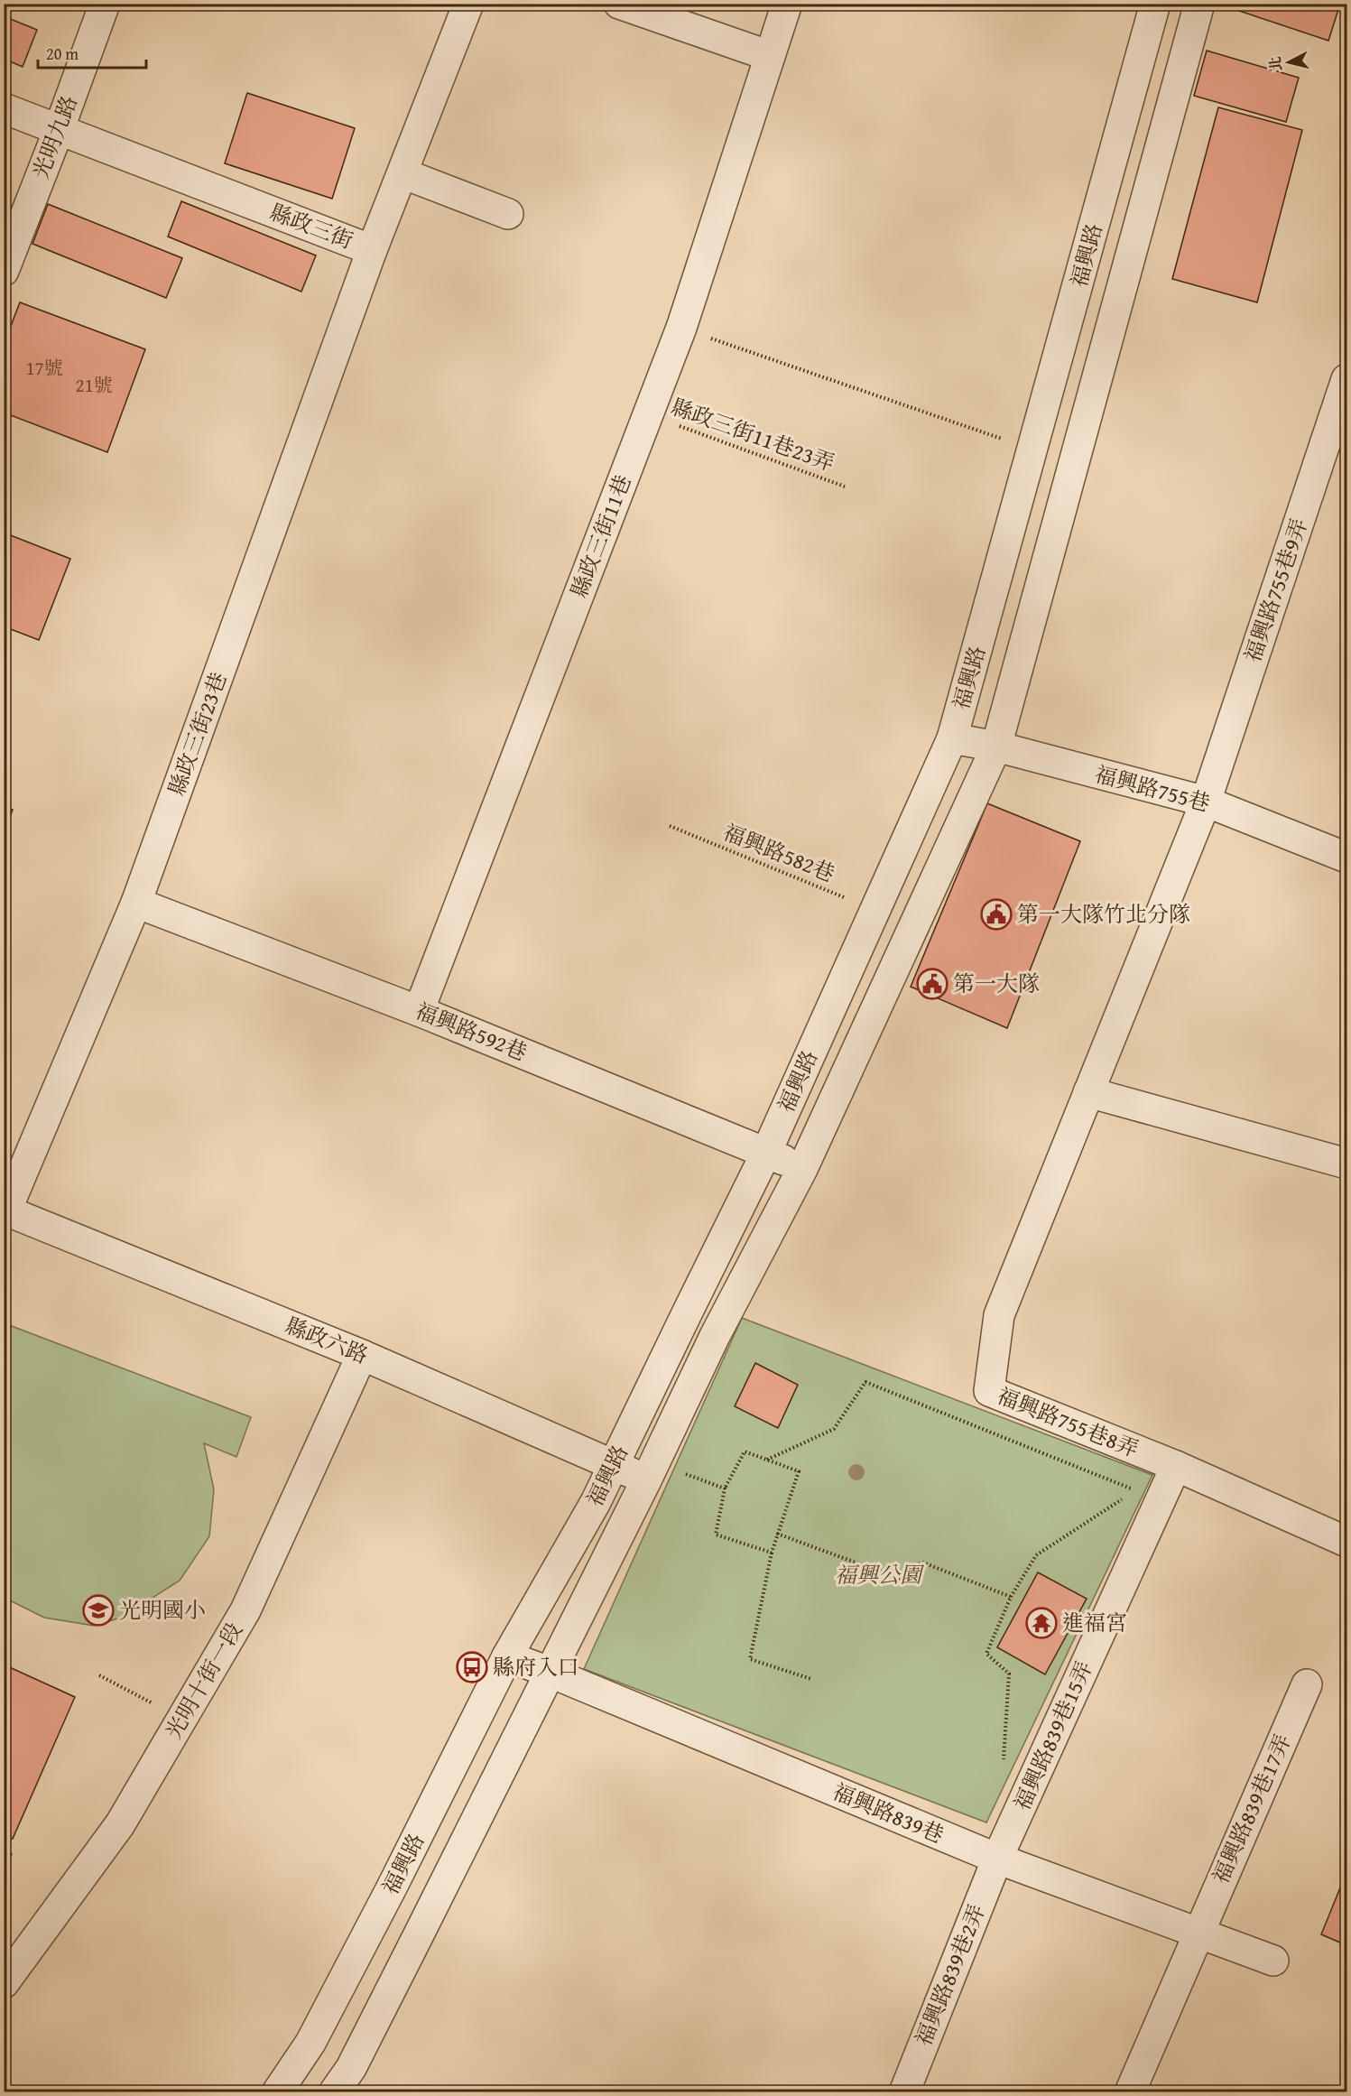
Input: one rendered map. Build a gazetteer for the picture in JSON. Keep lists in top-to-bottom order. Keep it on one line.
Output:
{"streets":{"street":["光明九路","縣政三街","福興路","縣政三街11巷","福興路755巷9弄","縣政三街23巷","福興路755巷","福興路592巷","縣政六路","福興路755巷8弄","光明十街一段","福興路839巷15弄","福興路839巷17弄","福興路839巷","福興路839巷2弄"],"path":["縣政三街11巷23弄","福興路582巷"]},"crossings":[["光明九路","縣政三街"],["縣政三街","縣政三街23巷"],["福興路","福興路755巷"],["福興路","福興路582巷"],["福興路","福興路592巷"],["福興路","縣政六路"],["福興路","福興路839巷"],["縣政三街11巷23弄","縣政三街11巷"],["縣政三街11巷","福興路592巷"],["福興路755巷9弄","福興路755巷"],["福興路755巷9弄","福興路755巷8弄"],["縣政三街23巷","福興路592巷"],["縣政三街23巷","縣政六路"],["福興路755巷","福興路755巷8弄"],["縣政六路","光明十街一段"],["福興路755巷8弄","福興路839巷15弄"],["福興路839巷15弄","福興路839巷"],["福興路839巷15弄","福興路839巷2弄"],["福興路839巷17弄","福興路839巷"],["福興路839巷","福興路839巷2弄"]],"parks":["福興公園"],"places":{"public building":["第一大隊竹北分隊","第一大隊"],"school or university":["光明國小"],"temple":["進福宮"],"bus stop":["縣府入口"]},"house_numbers":["17號","21號"],"scale_bar":"20 m","north":"left"}
